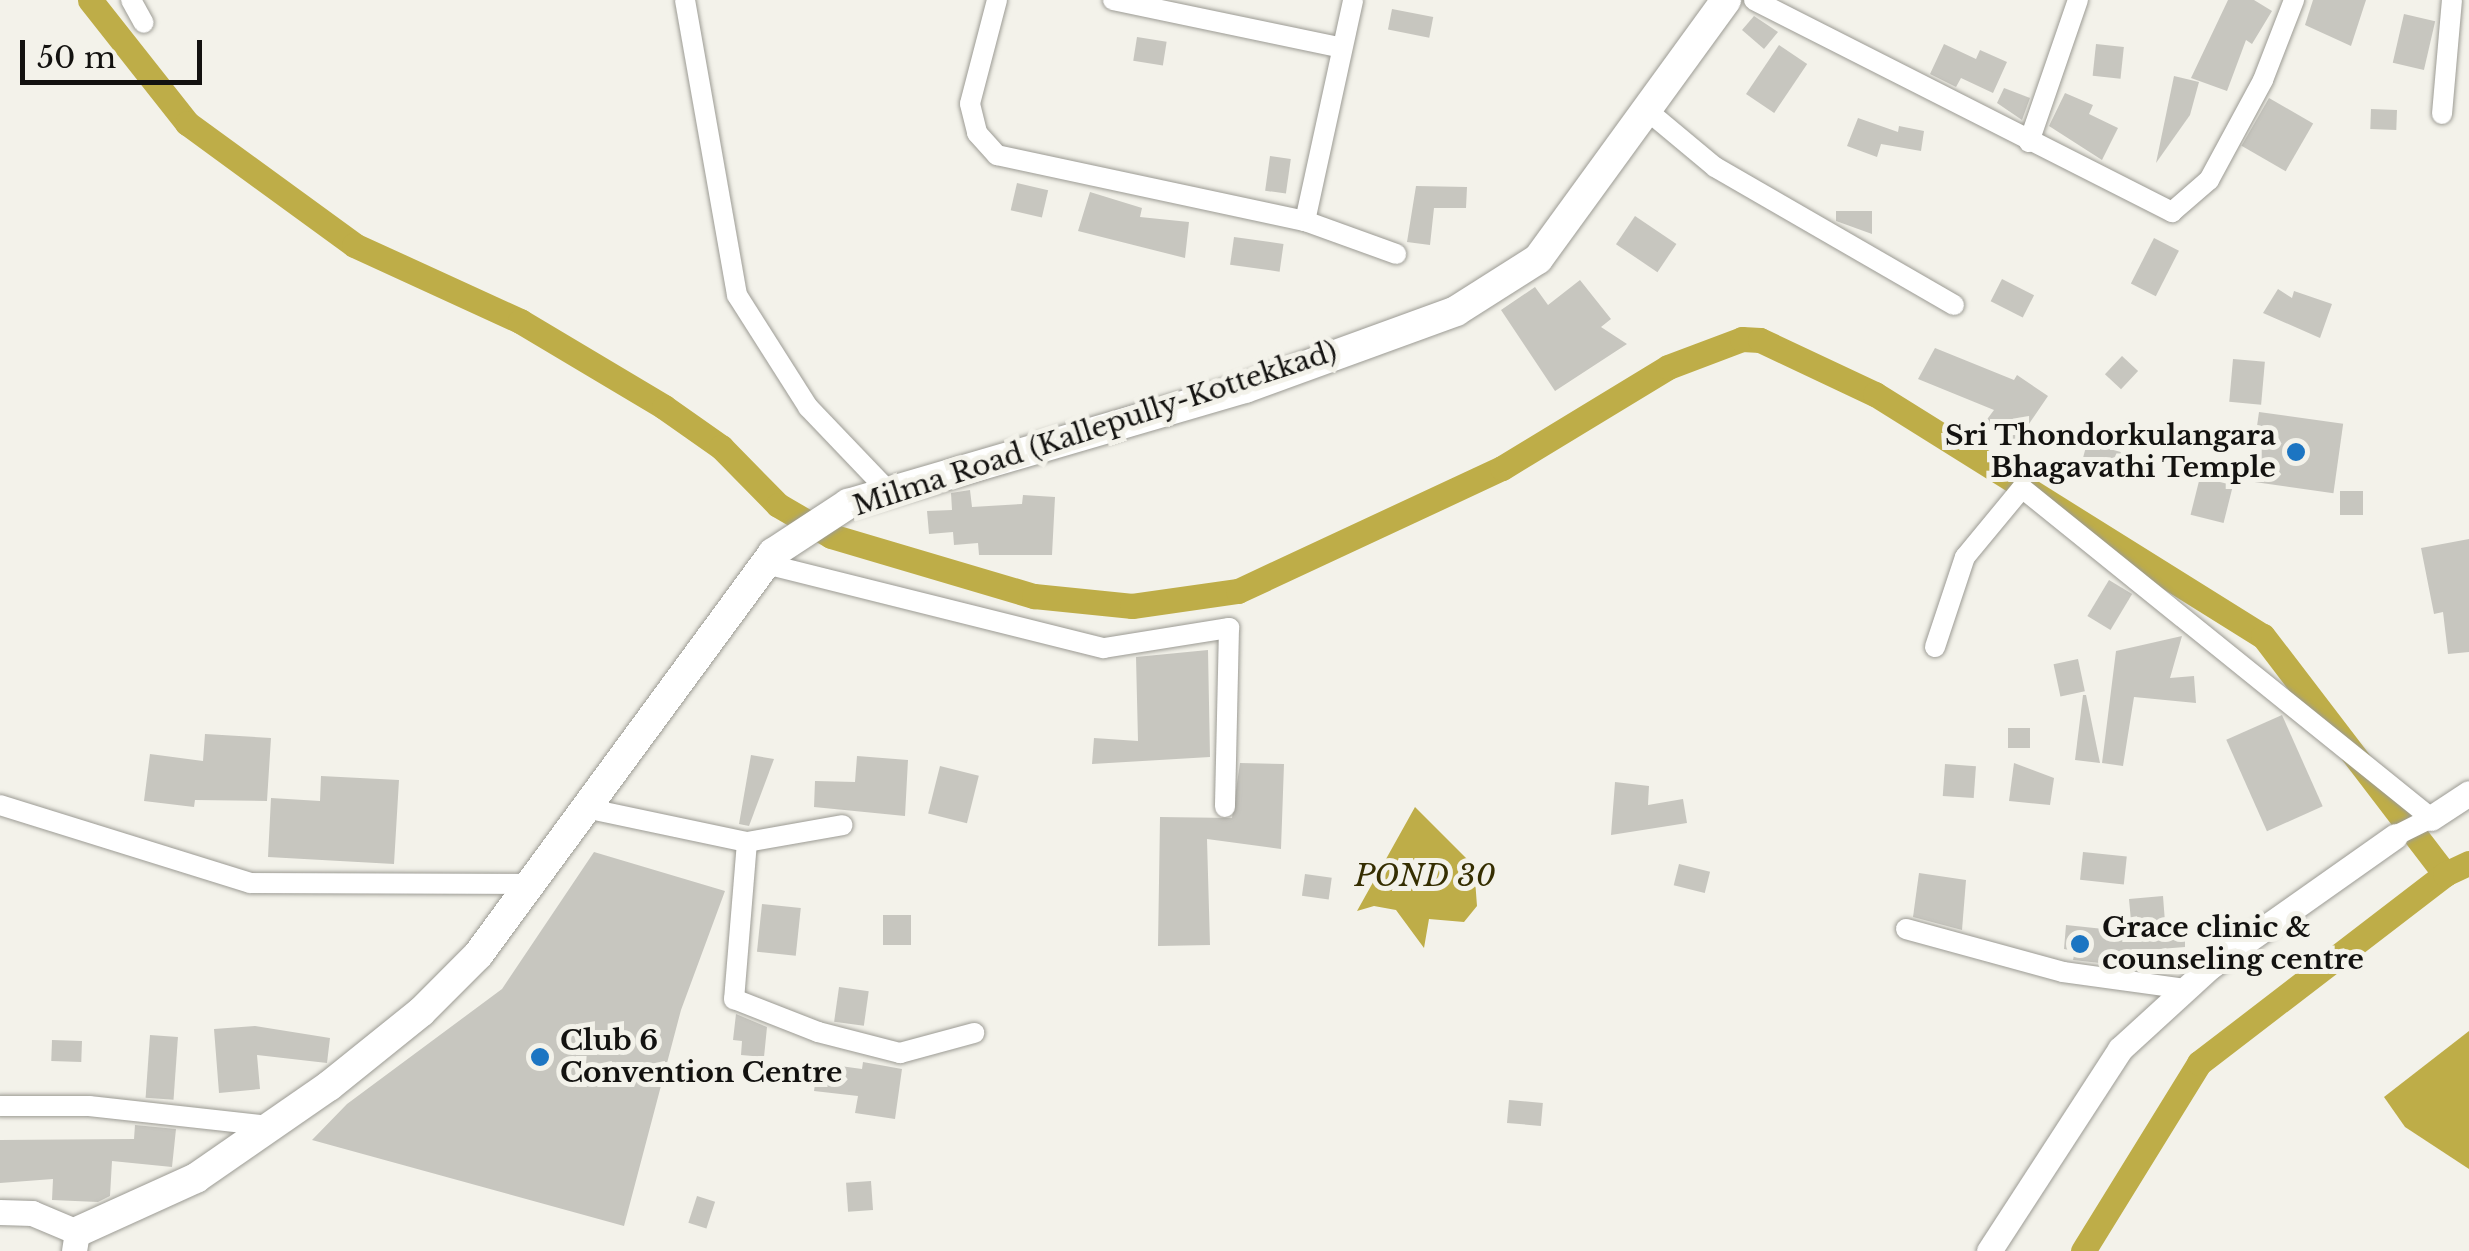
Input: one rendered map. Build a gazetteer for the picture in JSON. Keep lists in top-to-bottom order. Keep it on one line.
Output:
{"streets":{"main road":["Milma Road (Kallepully-Kottekkad)"]},"water":["POND 30"],"places":["Sri Thondorkulangara Bhagavathi Temple","Grace clinic & counseling centre","Club 6 Convention Centre"],"scale_bar":"50 m"}
